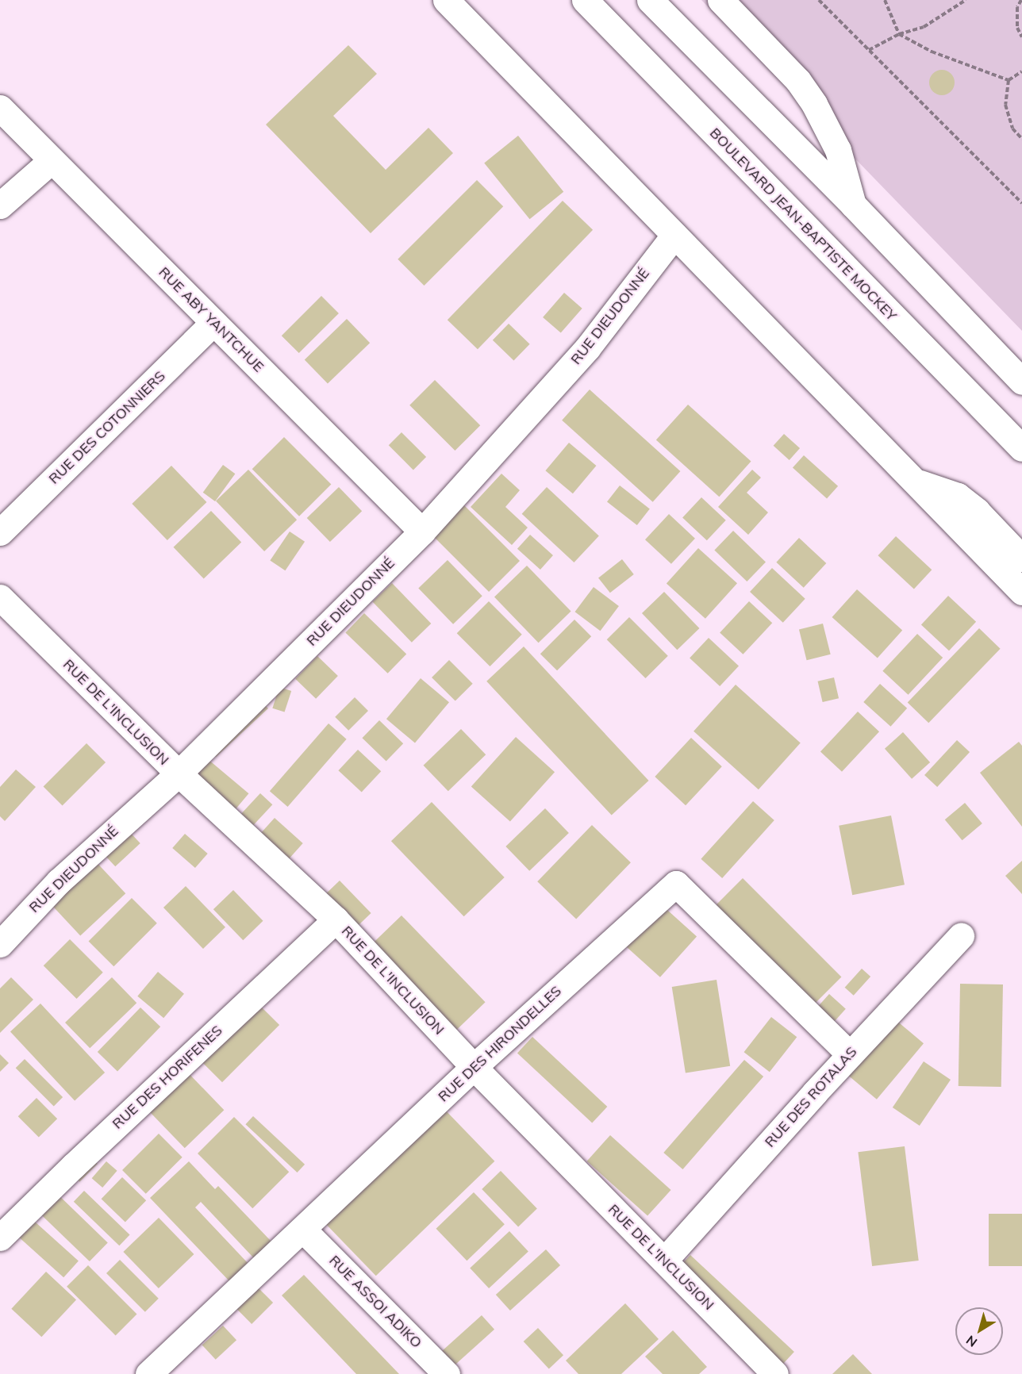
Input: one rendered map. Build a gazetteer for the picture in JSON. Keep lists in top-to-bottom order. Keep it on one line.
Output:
{"streets":{"main road":["BOULEVARD JEAN-BAPTISTE MOCKEY","RUE DIEUDONNÉ","RUE ABY YANTCHUE","RUE DES COTONNIERS","RUE DE L'INCLUSION","RUE DES HIRONDELLES","RUE DES HORIFENES","RUE DES ROTALAS","RUE ASSOI ADIKO"]},"crossings":[["RUE DIEUDONNÉ","RUE ABY YANTCHUE"],["RUE DIEUDONNÉ","RUE DE L'INCLUSION"],["RUE ABY YANTCHUE","RUE DES COTONNIERS"],["RUE DE L'INCLUSION","RUE DES HIRONDELLES"],["RUE DE L'INCLUSION","RUE DES HORIFENES"],["RUE DE L'INCLUSION","RUE DES ROTALAS"],["RUE DES HIRONDELLES","RUE DES ROTALAS"],["RUE DES HIRONDELLES","RUE ASSOI ADIKO"]],"north":"bottom left"}
